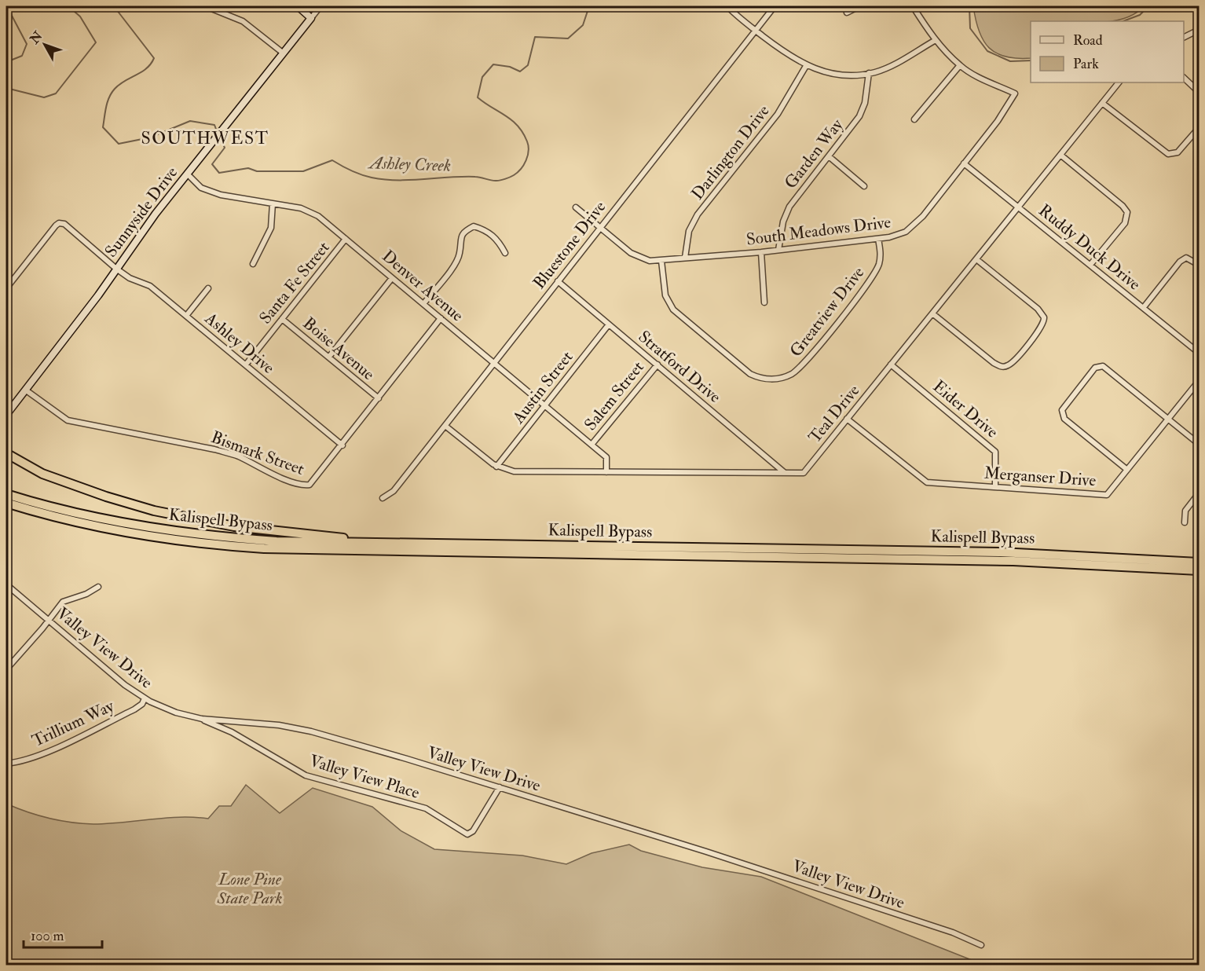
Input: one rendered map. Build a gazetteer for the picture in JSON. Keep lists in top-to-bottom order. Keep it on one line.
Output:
{"streets":{"highway":["Kalispell Bypass"],"street":["Darlington Drive","Garden Way","Sunnyside Drive","South Meadows Drive","Bluestone Drive","Ruddy Duck Drive","Santa Fe Street","Denver Avenue","Greatview Drive","Ashley Drive","Boise Avenue","Stratford Drive","Austin Street","Salem Street","Eider Drive","Teal Drive","Bismark Street","Merganser Drive","Valley View Drive","Trillium Way","Valley View Place"]},"crossings":[["Darlington Drive","South Meadows Drive"],["Garden Way","South Meadows Drive"],["Sunnyside Drive","Denver Avenue"],["Sunnyside Drive","Ashley Drive"],["Sunnyside Drive","Bismark Street"],["South Meadows Drive","Bluestone Drive"],["South Meadows Drive","Ruddy Duck Drive"],["South Meadows Drive","Greatview Drive"],["Bluestone Drive","Denver Avenue"],["Bluestone Drive","Stratford Drive"],["Bluestone Drive","Teal Drive"],["Ruddy Duck Drive","Teal Drive"],["Santa Fe Street","Denver Avenue"],["Santa Fe Street","Ashley Drive"],["Santa Fe Street","Boise Avenue"],["Denver Avenue","Austin Street"],["Denver Avenue","Salem Street"],["Denver Avenue","Teal Drive"],["Denver Avenue","Bismark Street"],["Ashley Drive","Bismark Street"],["Boise Avenue","Bismark Street"],["Stratford Drive","Austin Street"],["Stratford Drive","Salem Street"],["Stratford Drive","Teal Drive"],["Austin Street","Teal Drive"],["Eider Drive","Teal Drive"],["Eider Drive","Merganser Drive"],["Teal Drive","Merganser Drive"],["Valley View Drive","Trillium Way"],["Valley View Drive","Valley View Place"]],"districts":["SOUTHWEST"],"water":["Ashley Creek"],"parks":["Lone Pine State Park"],"legend":["Road","Park"],"scale_bar":"100 m","north":"top left"}
